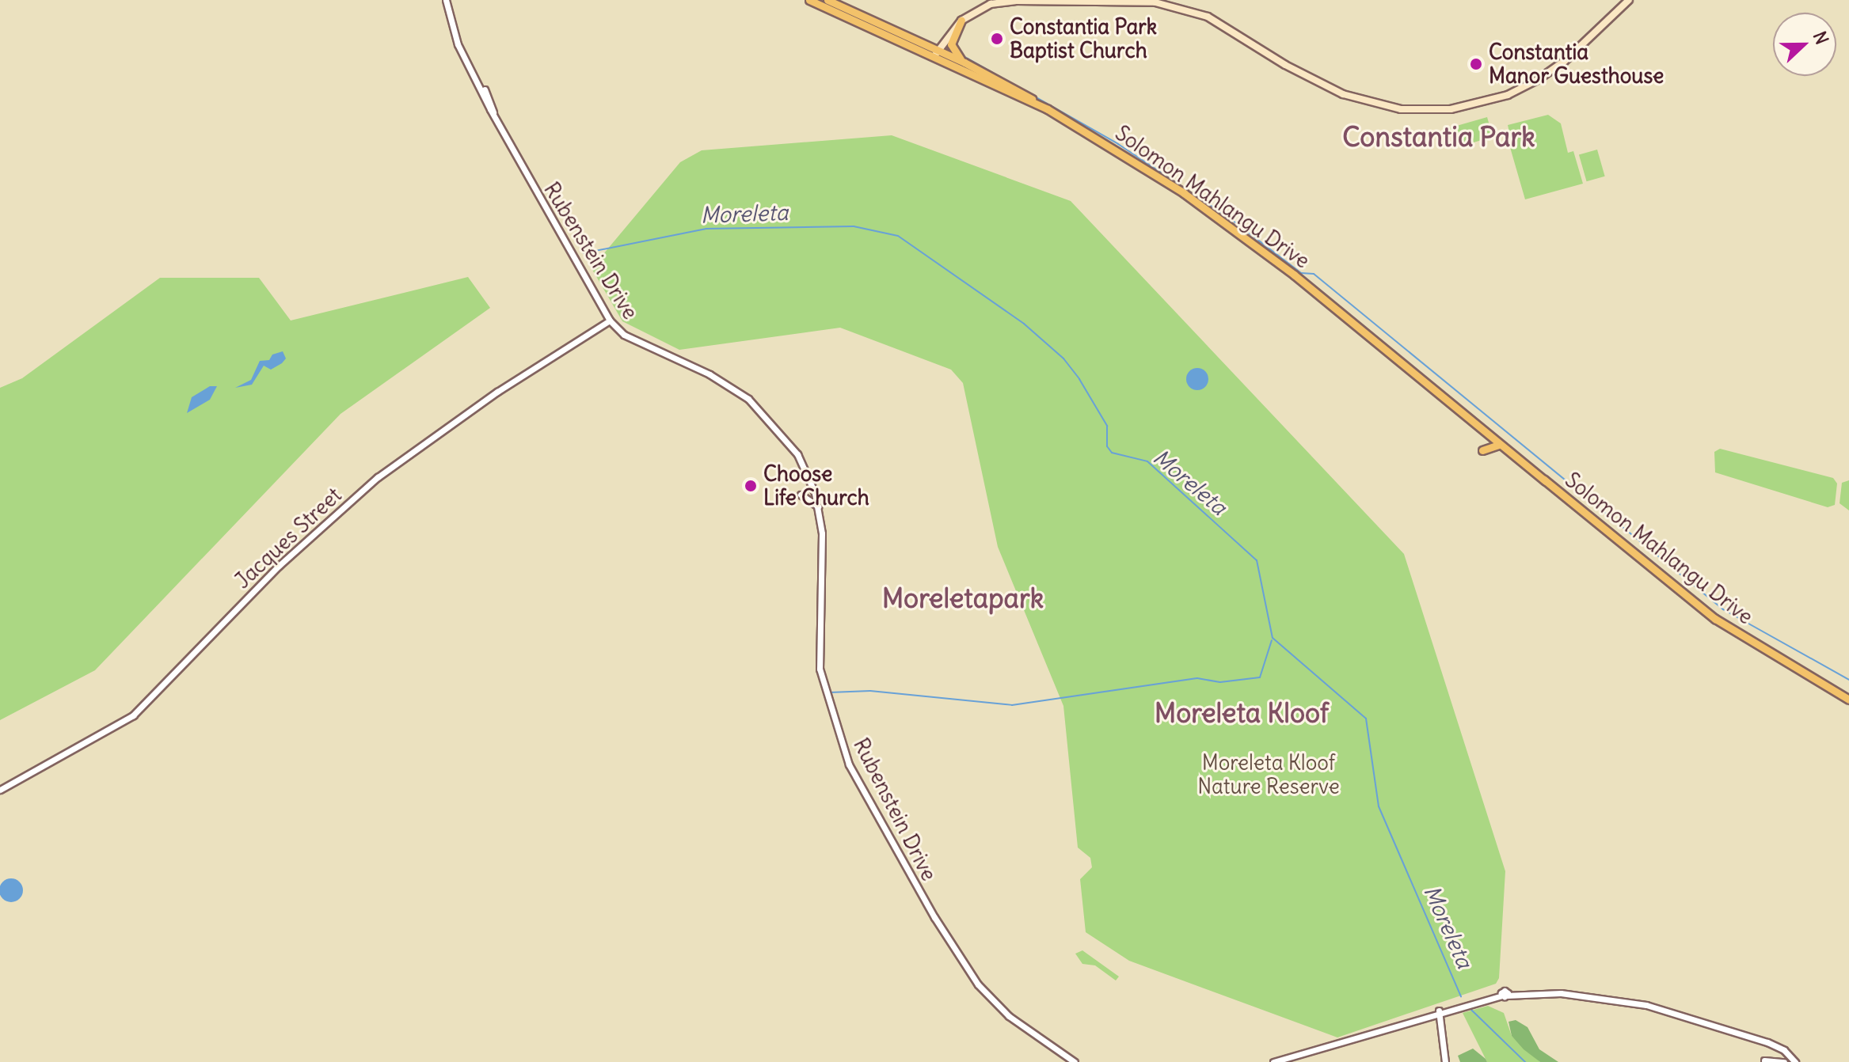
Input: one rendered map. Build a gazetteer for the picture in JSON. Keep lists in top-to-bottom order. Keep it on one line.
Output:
{"streets":{"main road":["Solomon Mahlangu Drive"],"street":["Rubenstein Drive","Jacques Street"]},"crossings":[["Rubenstein Drive","Jacques Street"]],"districts":["Constantia Park","Moreletapark","Moreleta Kloof"],"water":["Moreleta"],"parks":["Moreleta Kloof Nature Reserve"],"places":["Constantia Park Baptist Church","Constantia Manor Guesthouse","Choose Life Church"],"north":"right"}
